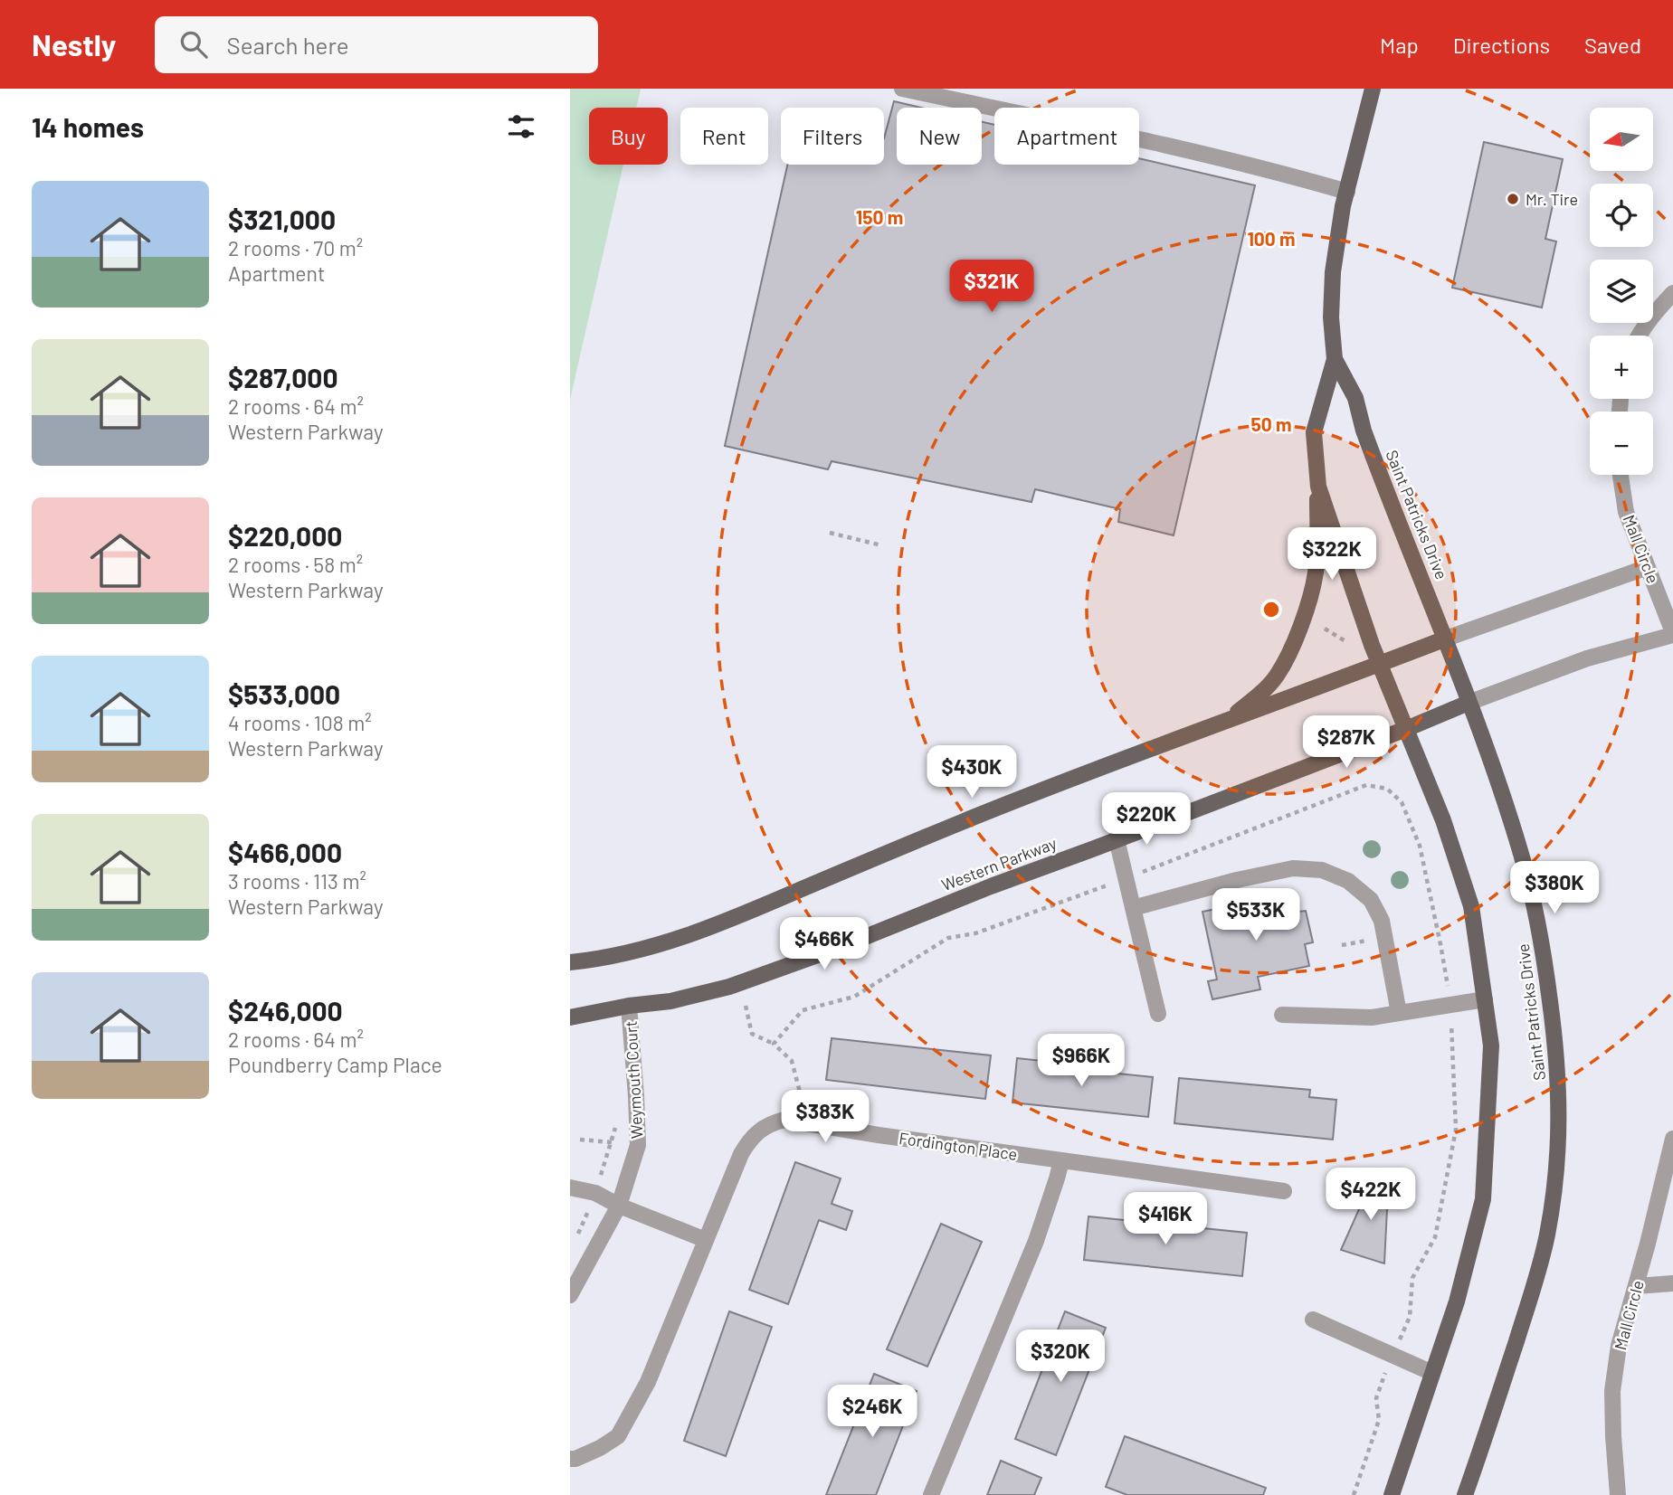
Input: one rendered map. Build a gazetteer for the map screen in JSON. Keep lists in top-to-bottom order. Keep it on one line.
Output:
{"streets":{"main road":["Saint Patricks Drive","Western Parkway"],"street":["Mall Circle","Weymouth Court","Fordington Place"]},"crossings":[["Saint Patricks Drive","Western Parkway"],["Western Parkway","Weymouth Court"]],"places":["Mr. Tire"],"north":"left","page":{"header":"Nestly","search":"Search here","nav":["Map","Directions","Saved"],"heading":"14 homes","map_buttons":["+","−"],"chip":["Buy","Rent","Filters","New","Apartment"],"list":[{"name":"$321,000","note":"2 rooms · 70 m² · Apartment"},{"name":"$287,000","note":"2 rooms · 64 m² · Western Parkway"},{"name":"$220,000","note":"2 rooms · 58 m² · Western Parkway"},{"name":"$533,000","note":"4 rooms · 108 m² · Western Parkway"},{"name":"$466,000","note":"3 rooms · 113 m² · Western Parkway"},{"name":"$246,000","note":"2 rooms · 64 m² · Poundberry Camp Place"}],"price":["$321K","$322K","$287K","$430K","$220K","$380K","$533K","$466K","$966K","$383K","$422K","$416K","$320K","$246K"]},"rings":["150 m","100 m","50 m"]}
